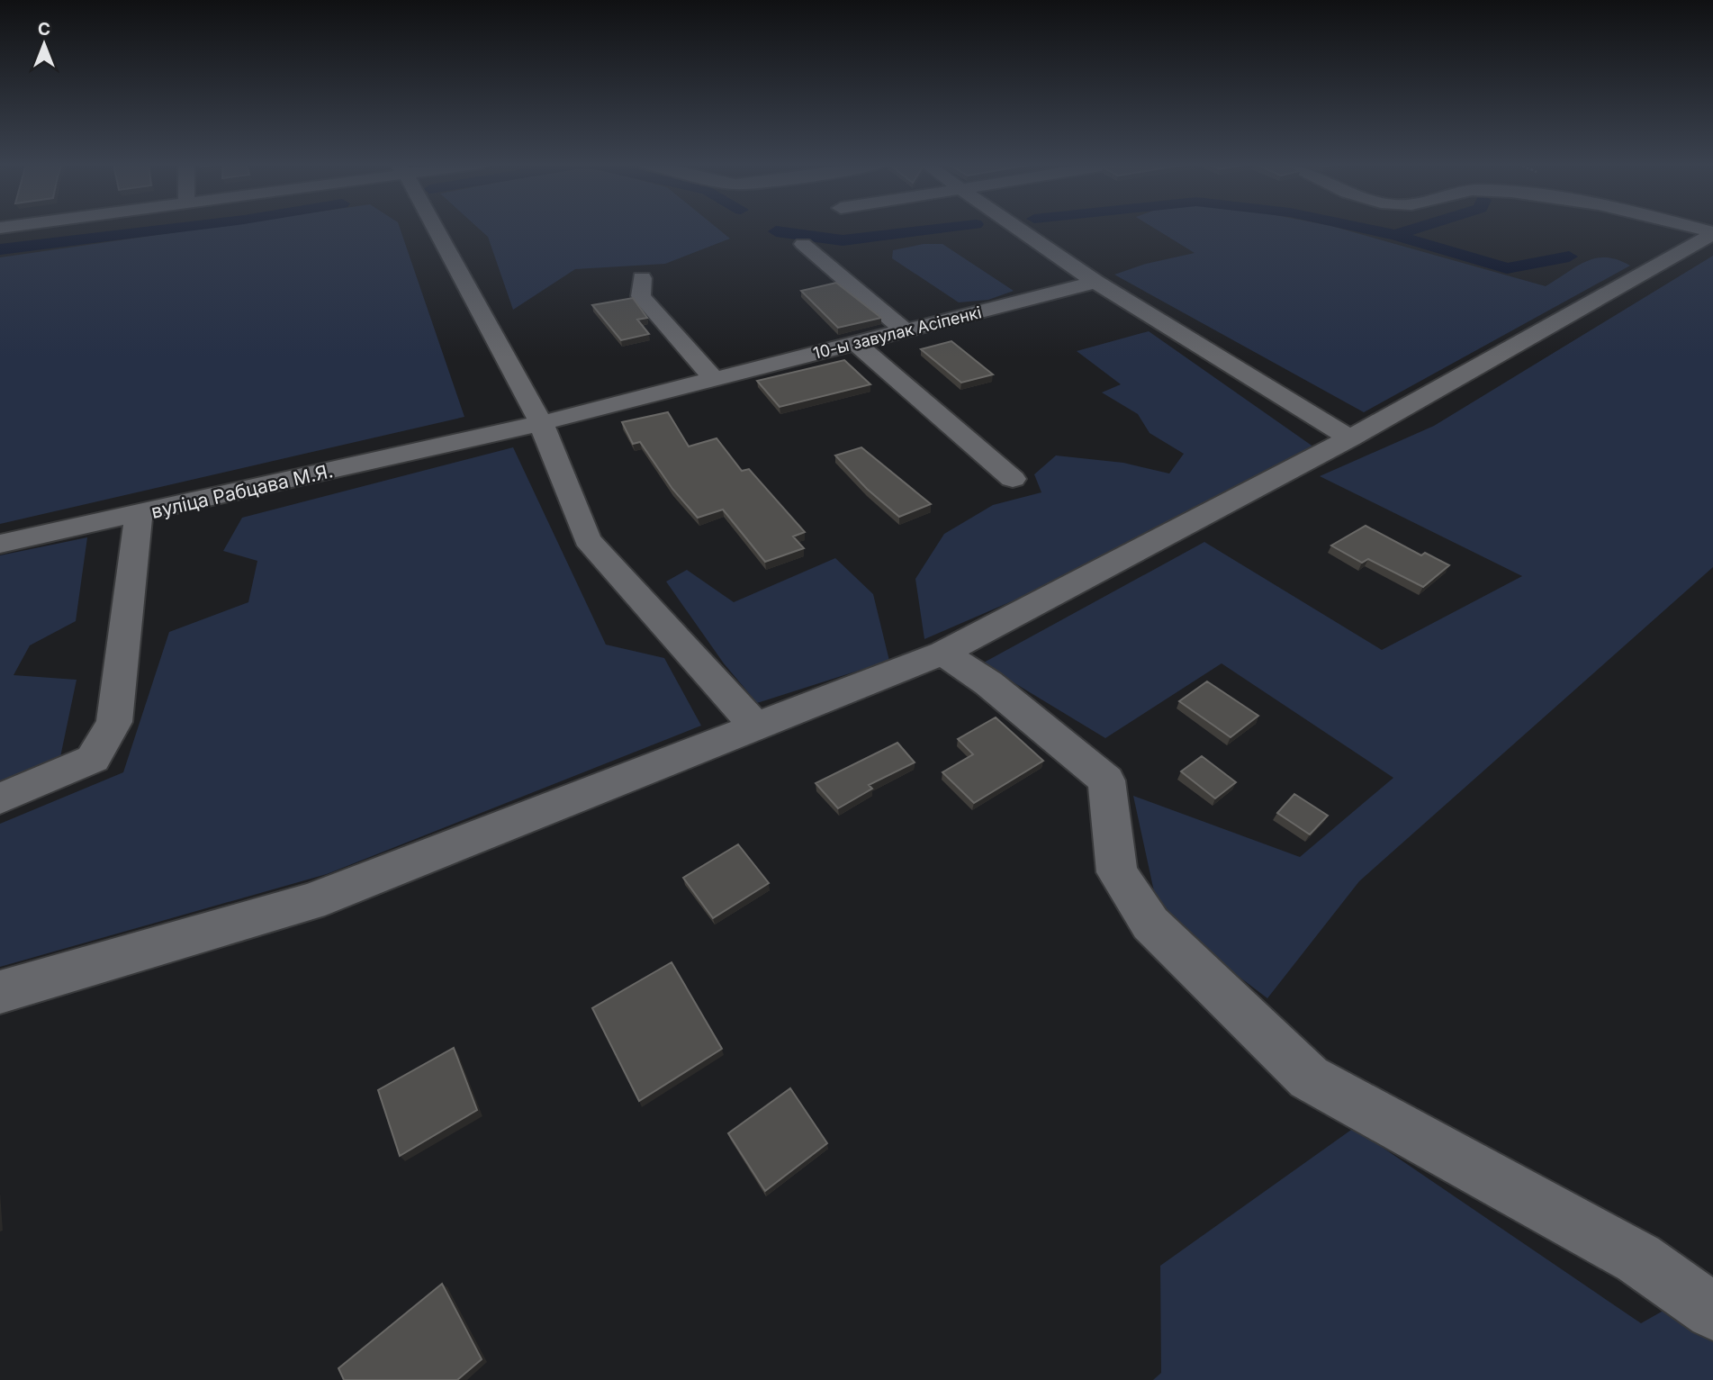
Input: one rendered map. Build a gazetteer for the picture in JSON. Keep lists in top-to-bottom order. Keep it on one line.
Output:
{"streets":{"street":["10-ы завулак Асіпенкі","вуліца Рабцава М.Я."]},"crossings":[["10-ы завулак Асіпенкі","вуліца Рабцава М.Я."]],"north":"top"}
